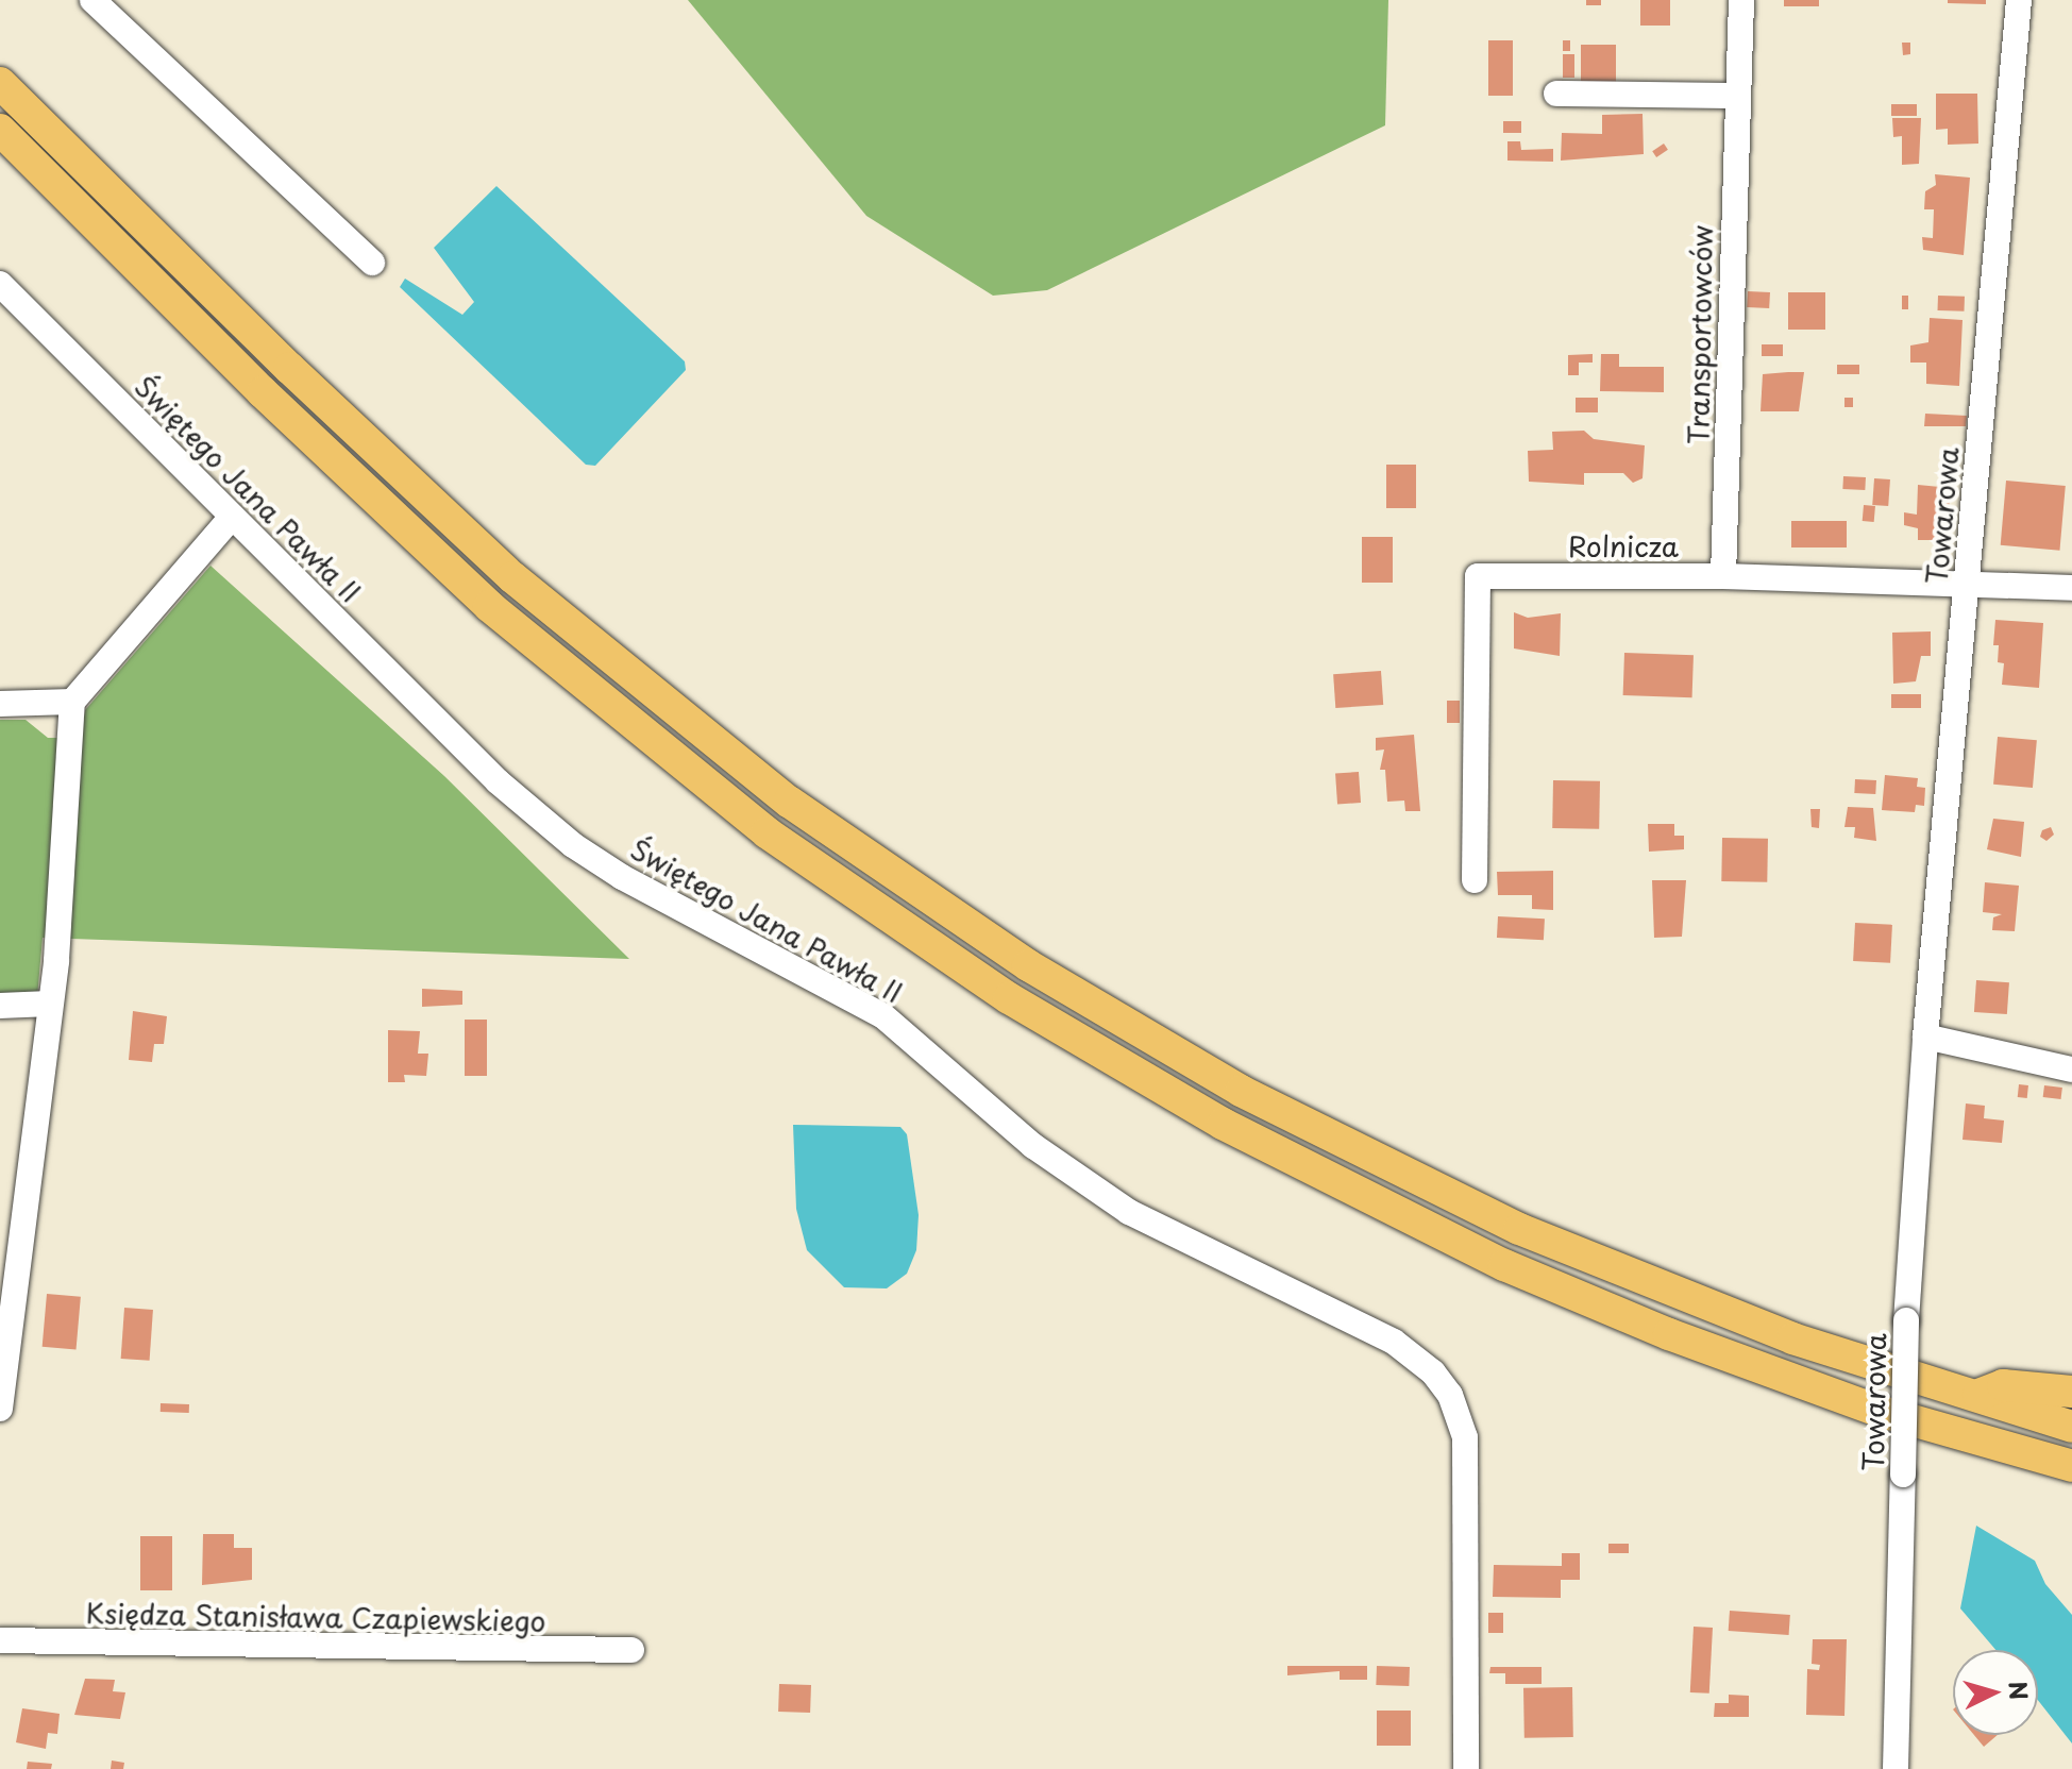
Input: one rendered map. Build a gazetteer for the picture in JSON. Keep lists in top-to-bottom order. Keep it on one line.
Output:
{"streets":{"street":["Transportowców","Świętego Jana Pawła II","Towarowa","Rolnicza","Księdza Stanisława Czapiewskiego"]},"crossings":[["Transportowców","Rolnicza"],["Towarowa","Rolnicza"]],"north":"right"}
